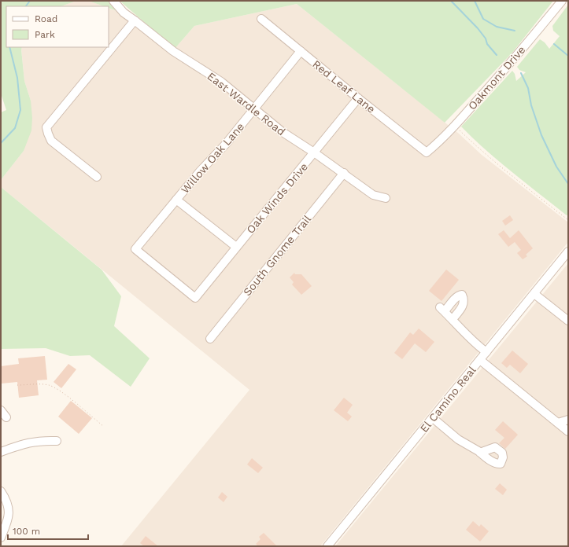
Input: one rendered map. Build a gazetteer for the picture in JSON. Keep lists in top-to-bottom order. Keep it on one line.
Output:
{"streets":{"street":["Oakmont Drive","Red Leaf Lane","East Wardle Road","Willow Oak Lane","Oak Winds Drive","South Gnome Trail","El Camino Real"]},"crossings":[["Oakmont Drive","Red Leaf Lane"],["Red Leaf Lane","Willow Oak Lane"],["Red Leaf Lane","Oak Winds Drive"],["East Wardle Road","Willow Oak Lane"],["East Wardle Road","Oak Winds Drive"],["East Wardle Road","South Gnome Trail"],["Willow Oak Lane","Oak Winds Drive"]],"legend":["Road","Park"],"scale_bar":"100 m"}
